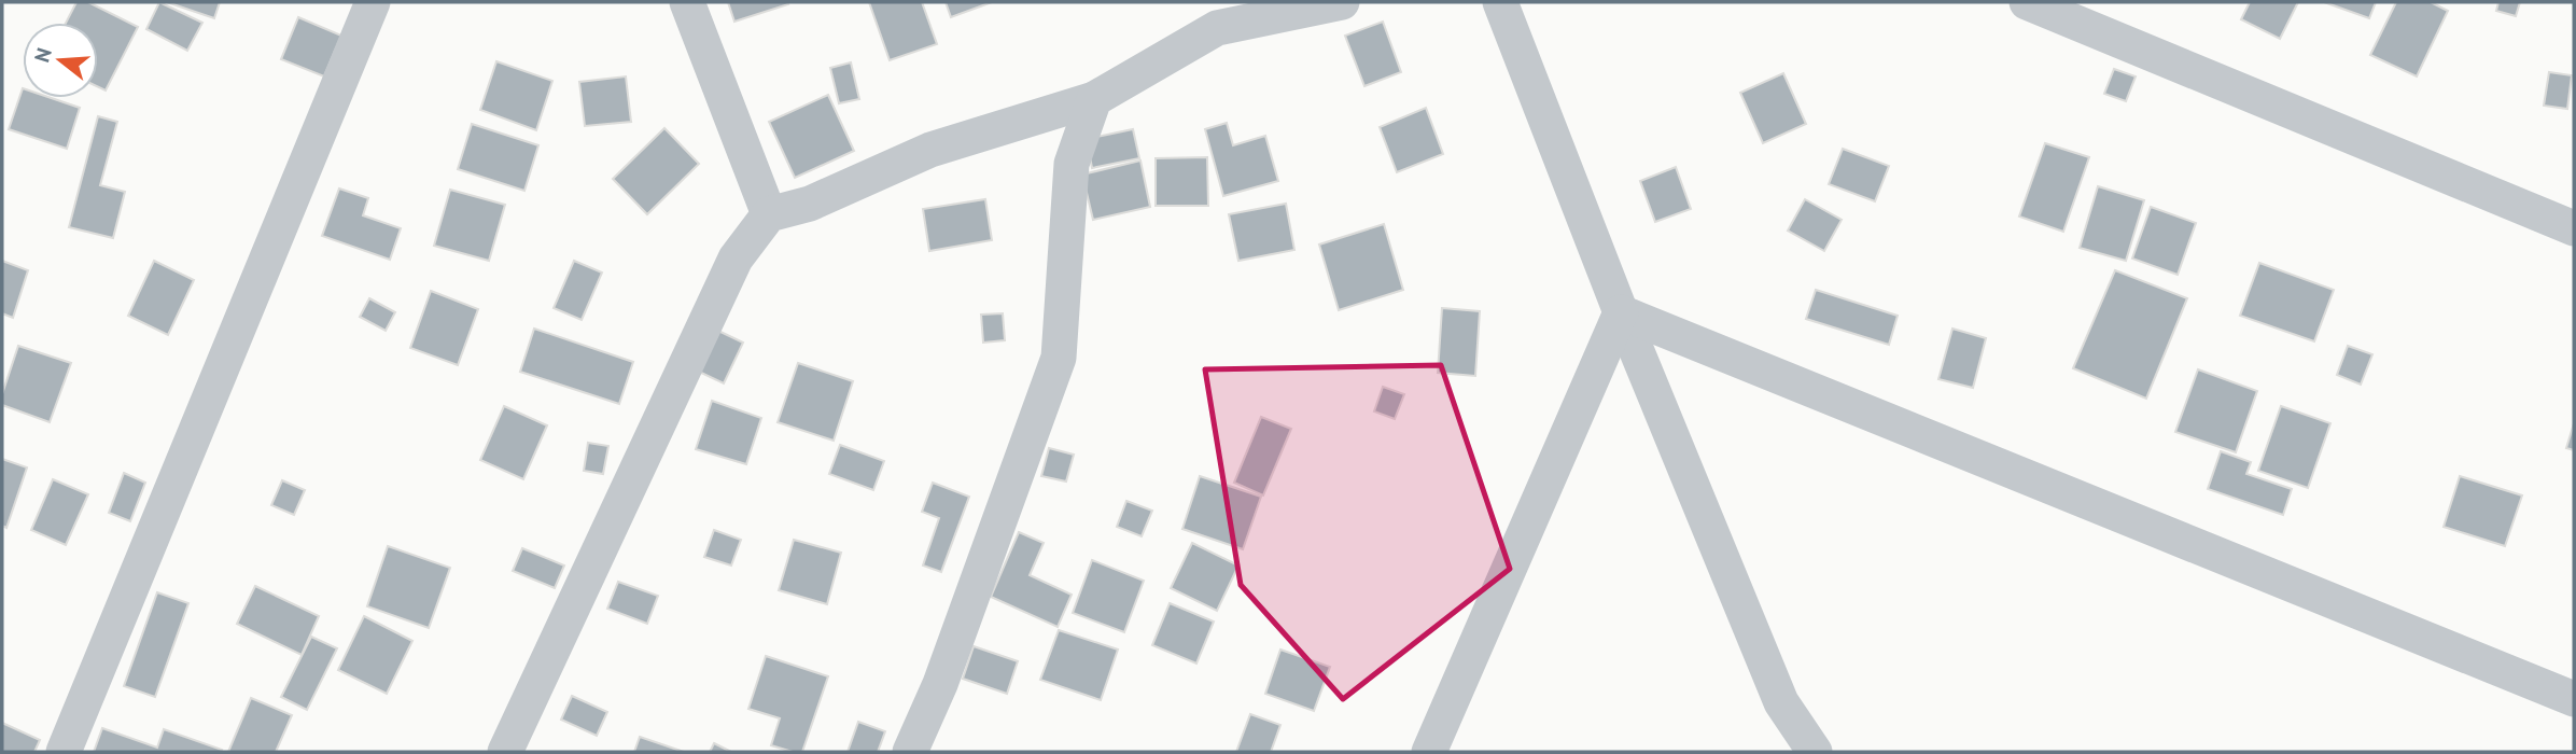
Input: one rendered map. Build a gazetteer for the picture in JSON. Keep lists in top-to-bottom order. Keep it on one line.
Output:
{"north":"left"}
